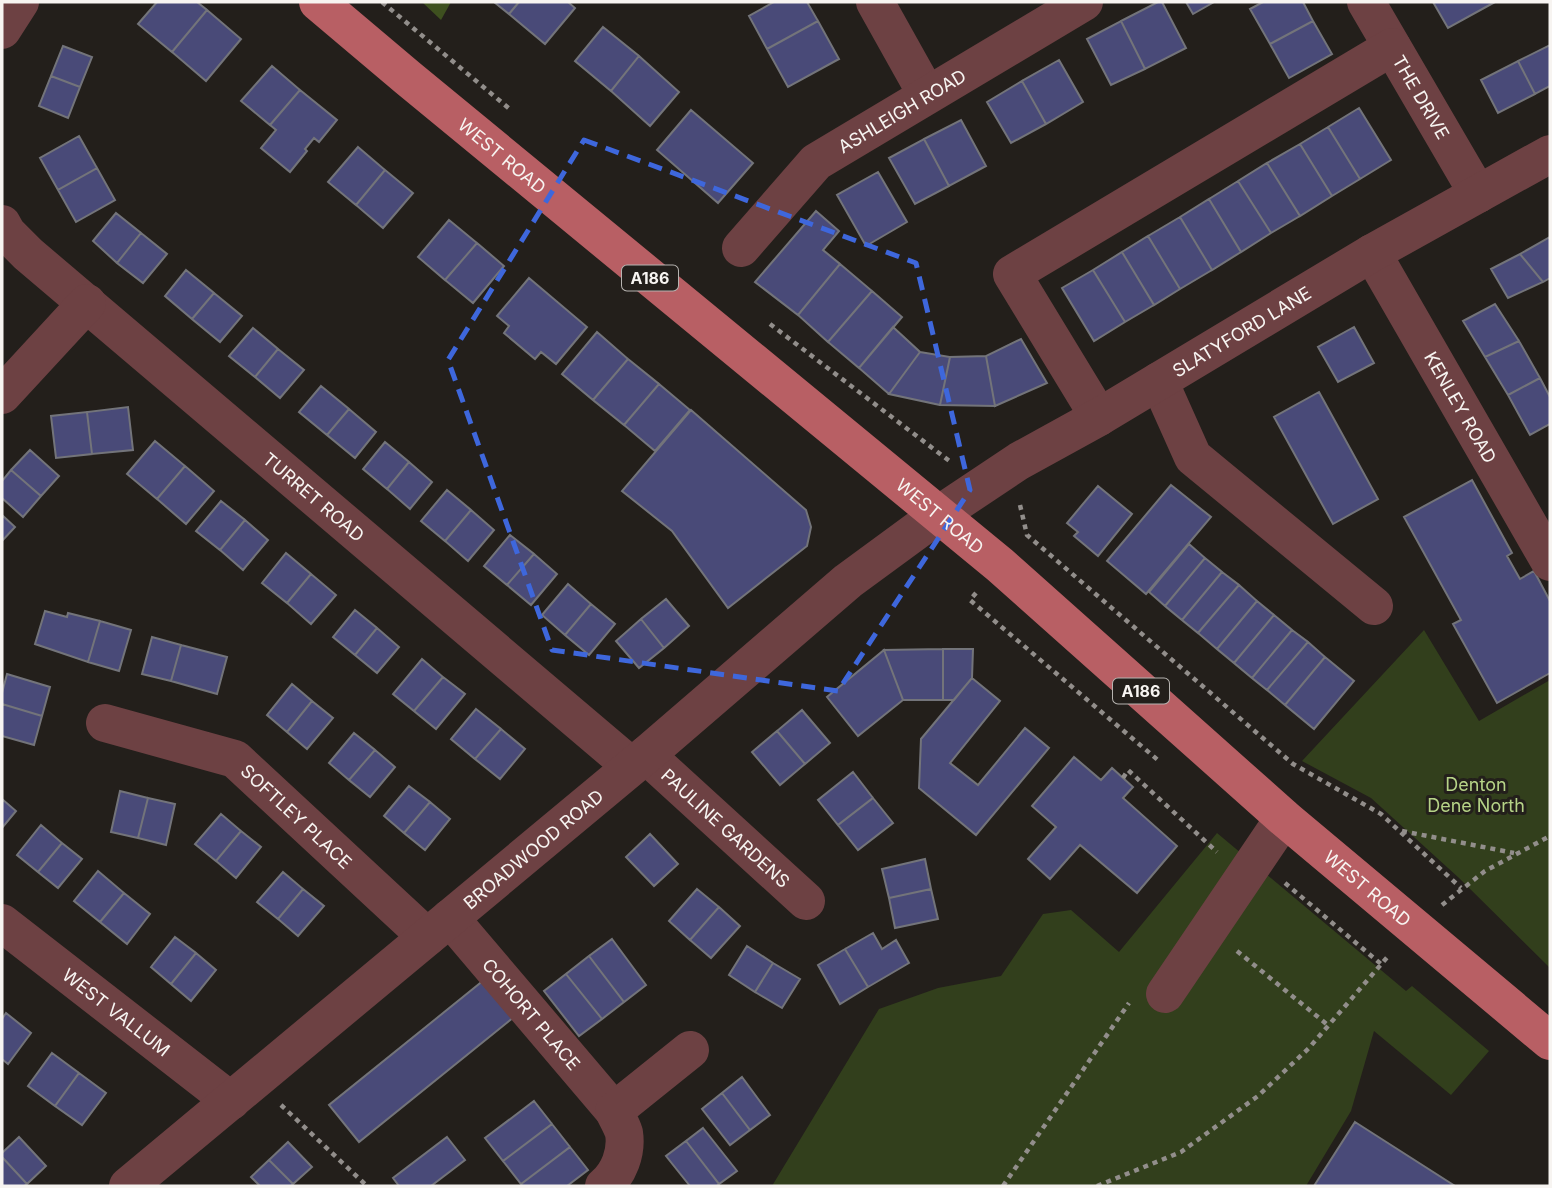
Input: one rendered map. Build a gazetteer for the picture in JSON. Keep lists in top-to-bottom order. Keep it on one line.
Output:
{"streets":{"main road":["WEST ROAD","A186"],"street":["THE DRIVE","ASHLEIGH ROAD","SLATYFORD LANE","KENLEY ROAD","TURRET ROAD","SOFTLEY PLACE","PAULINE GARDENS","BROADWOOD ROAD","WEST VALLUM","COHORT PLACE"]},"crossings":[["THE DRIVE","SLATYFORD LANE"],["WEST ROAD","SLATYFORD LANE"],["WEST ROAD","BROADWOOD ROAD"],["SLATYFORD LANE","KENLEY ROAD"],["SLATYFORD LANE","BROADWOOD ROAD"],["TURRET ROAD","PAULINE GARDENS"],["TURRET ROAD","BROADWOOD ROAD"],["SOFTLEY PLACE","BROADWOOD ROAD"],["SOFTLEY PLACE","COHORT PLACE"],["PAULINE GARDENS","BROADWOOD ROAD"],["BROADWOOD ROAD","WEST VALLUM"],["BROADWOOD ROAD","COHORT PLACE"]],"parks":["Denton Dene North"]}
